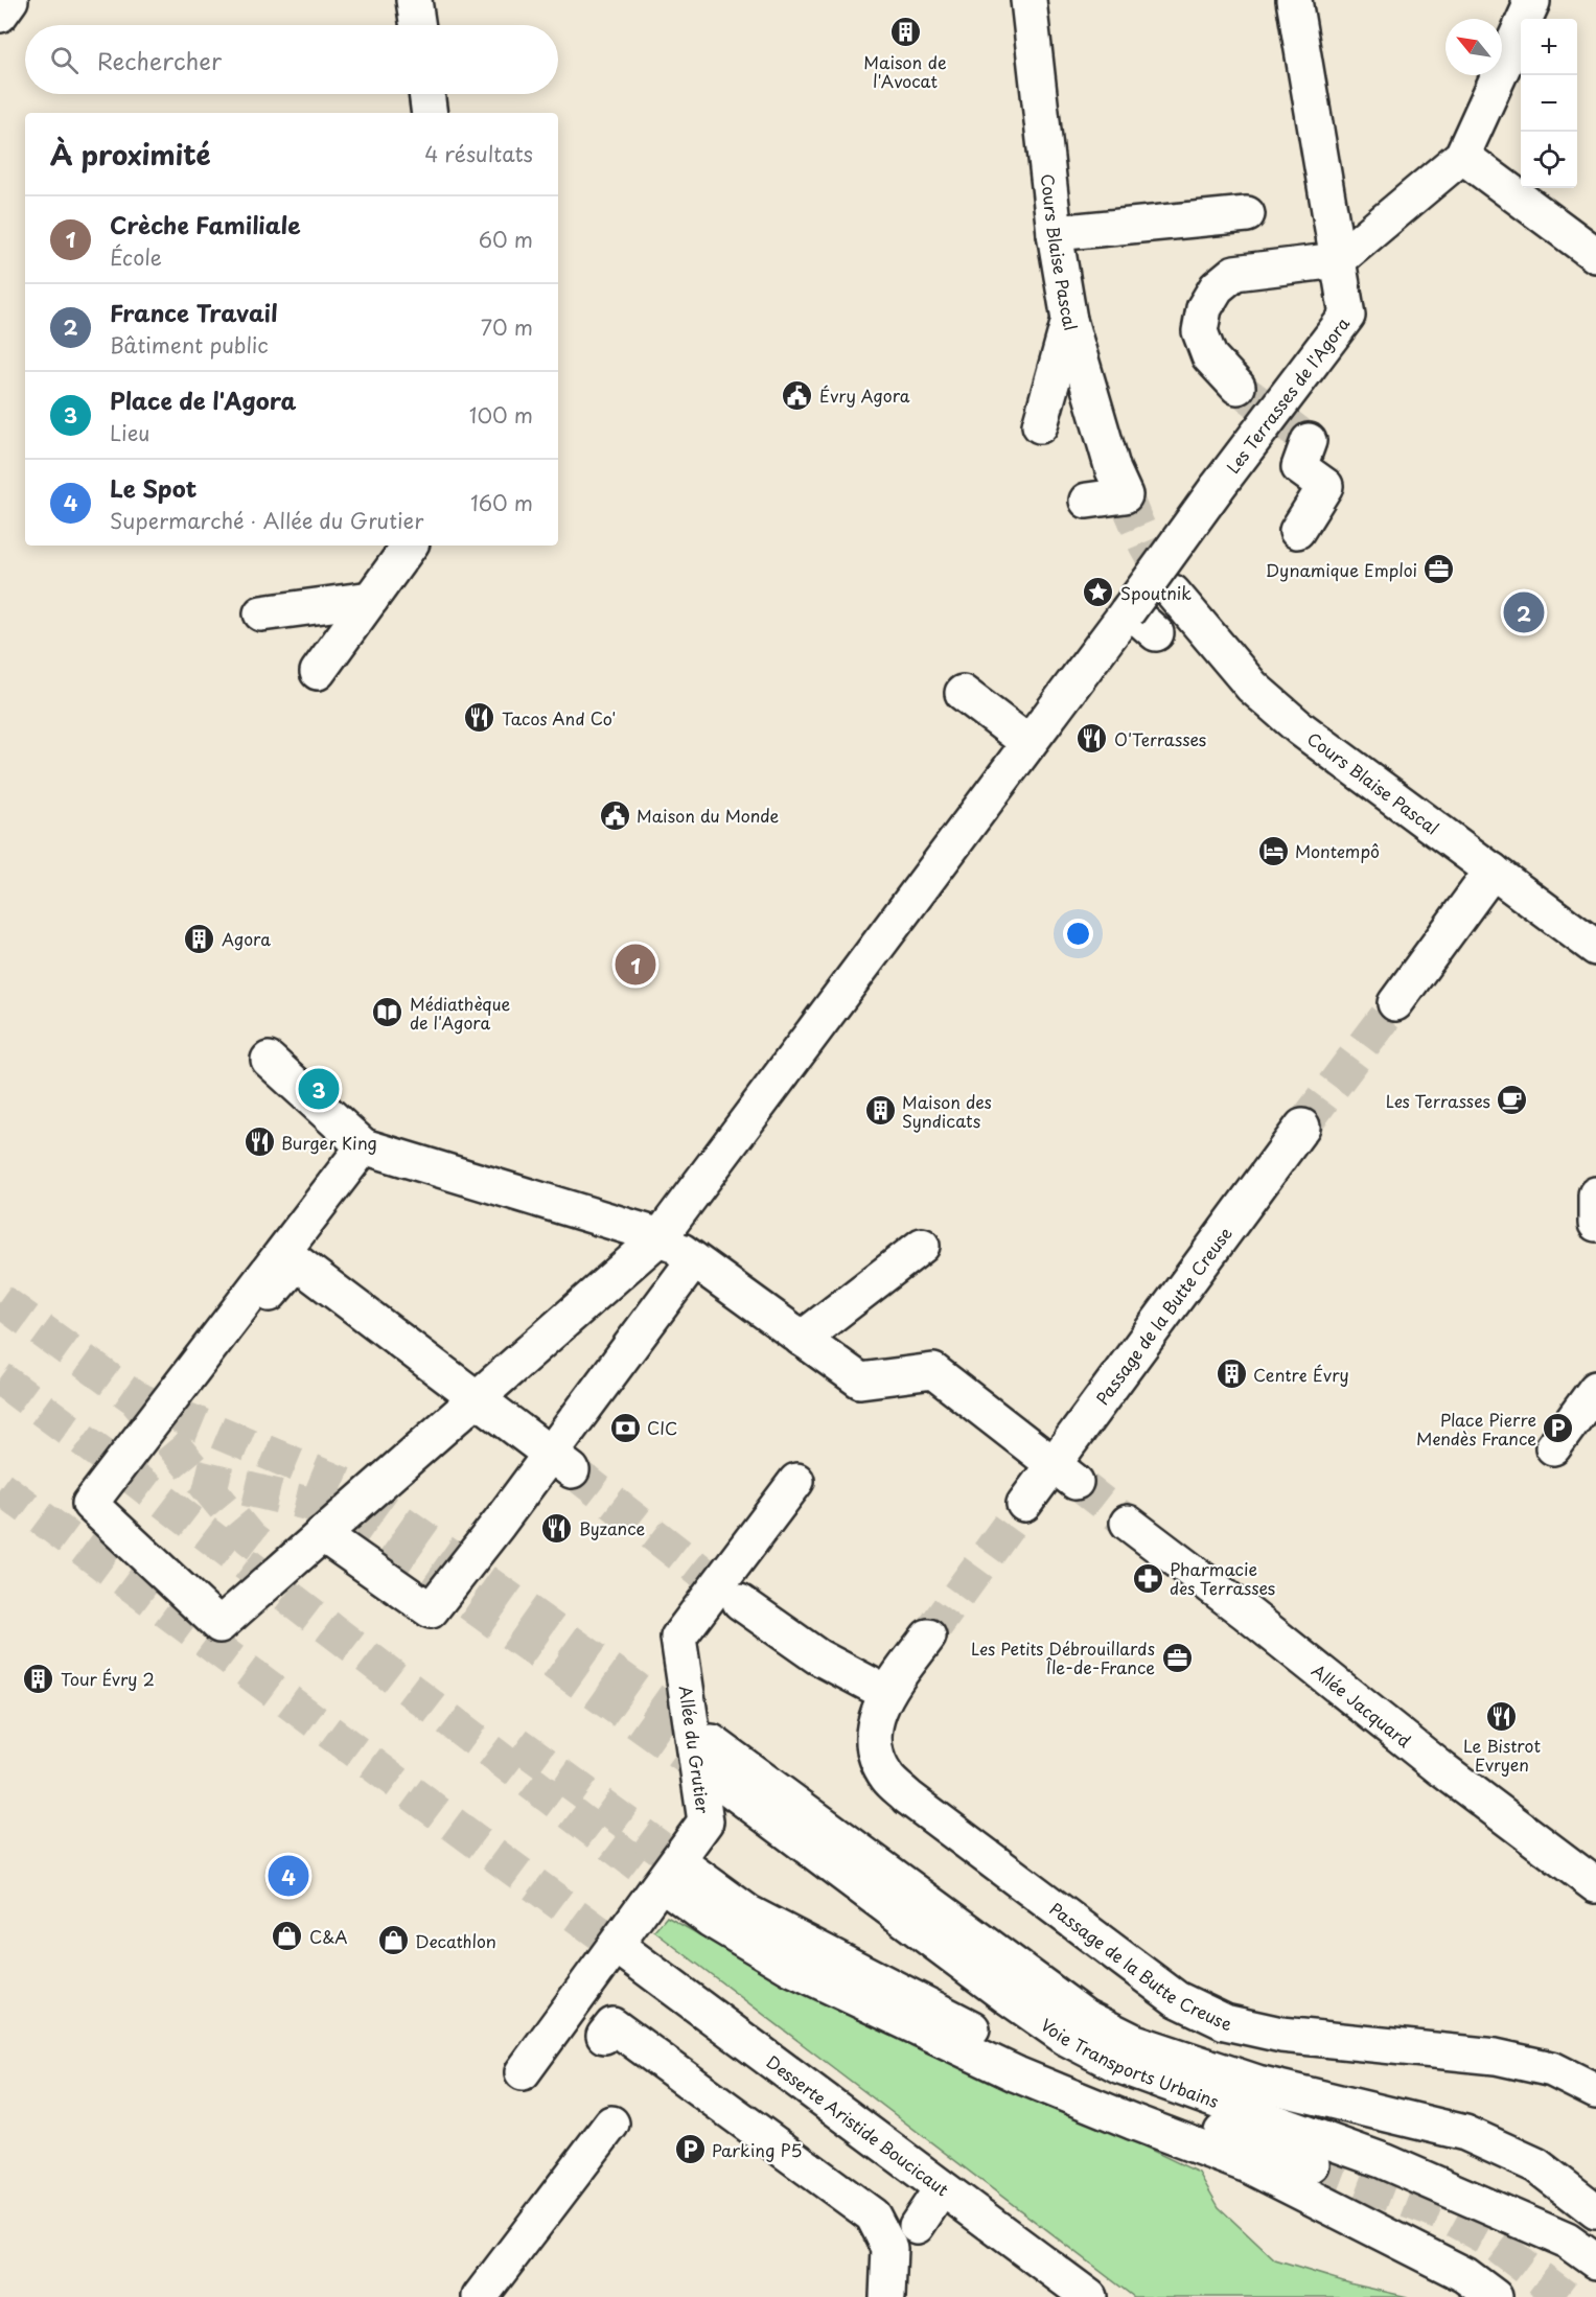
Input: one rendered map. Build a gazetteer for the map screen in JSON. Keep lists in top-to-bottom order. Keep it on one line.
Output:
{"streets":{"street":["Cours Blaise Pascal","Les Terrasses de l'Agora","Passage de la Butte Creuse","Allée Jacquard","Allée du Grutier","Voie Transports Urbains","Desserte Aristide Boucicaut"]},"places":{"building":["Maison de l'Avocat","Agora","Maison des Syndicats","Centre Évry","Tour Évry 2"],"public building":["Évry Agora","Maison du Monde"],"office":["Dynamique Emploi","Les Petits Débrouillards Île-de-France"],"place":["Spoutnik"],"restaurant":["Tacos And Co'","O'Terrasses","Burger King","Byzance","Le Bistrot Evryen"],"hotel":["Montempô"],"library":["Médiathèque de l'Agora"],"cafe":["Les Terrasses"],"bank":["CIC"],"parking":["Place Pierre Mendès France","Parking P5"],"pharmacy":["Pharmacie des Terrasses"],"shop":["C&A","Decathlon"]},"north":"top left","page":{"map_buttons":["+","−"],"search":"Rechercher","heading":["À proximité","4 résultats"],"list":[{"mark":"1","name":"Crèche Familiale","note":"École","value":"60 m"},{"mark":"2","name":"France Travail","note":"Bâtiment public","value":"70 m"},{"mark":"3","name":"Place de l'Agora","note":"Lieu","value":"100 m"},{"mark":"4","name":"Le Spot","note":"Supermarché · Allée du Grutier","value":"160 m"}],"pins":["2","1","3","4"]}}
